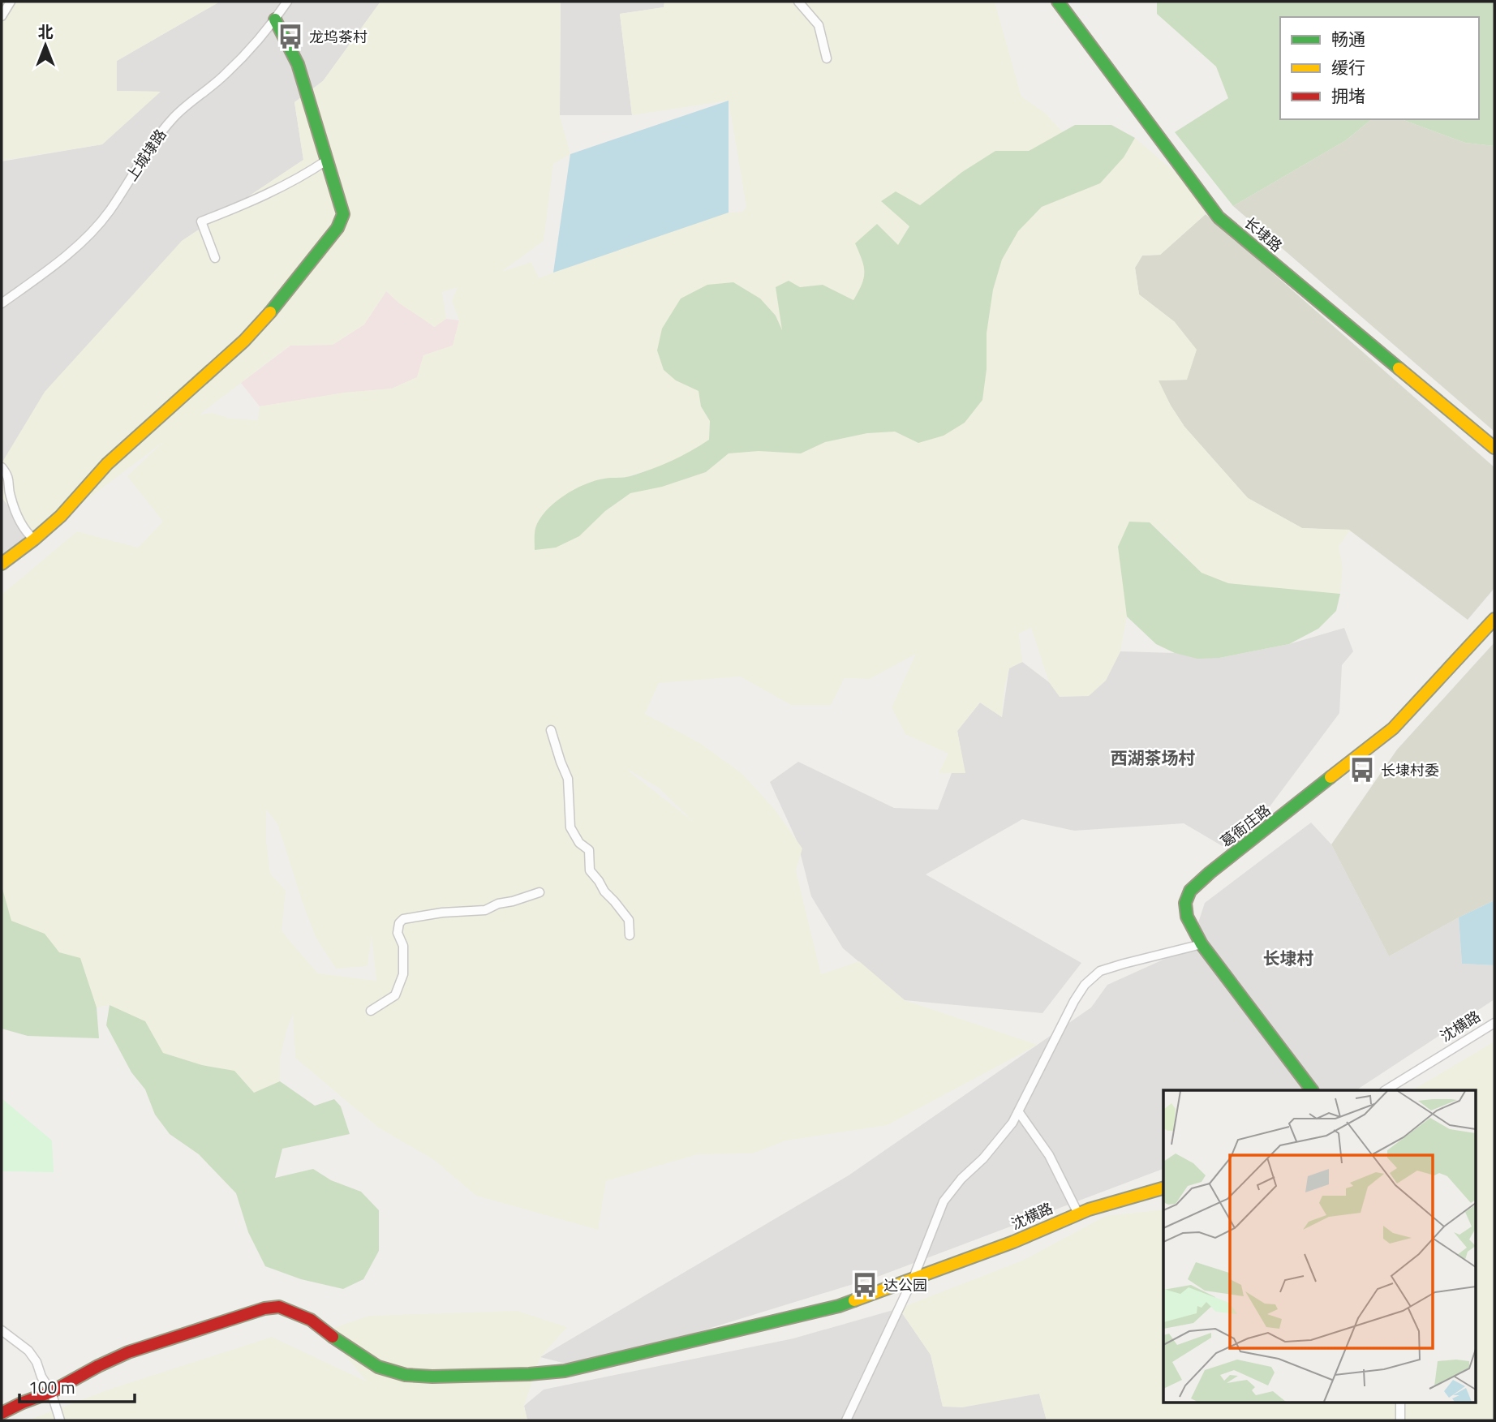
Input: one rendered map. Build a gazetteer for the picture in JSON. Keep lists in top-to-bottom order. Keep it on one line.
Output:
{"streets":{"street":["上城埭路","长埭路","葛衙庄路","沈横路"]},"districts":["西湖茶场村","长埭村"],"places":{"bus stop":["龙坞茶村","长埭村委","达公园"]},"legend":["畅通","缓行","拥堵"],"scale_bar":"100 m","north":"top"}
